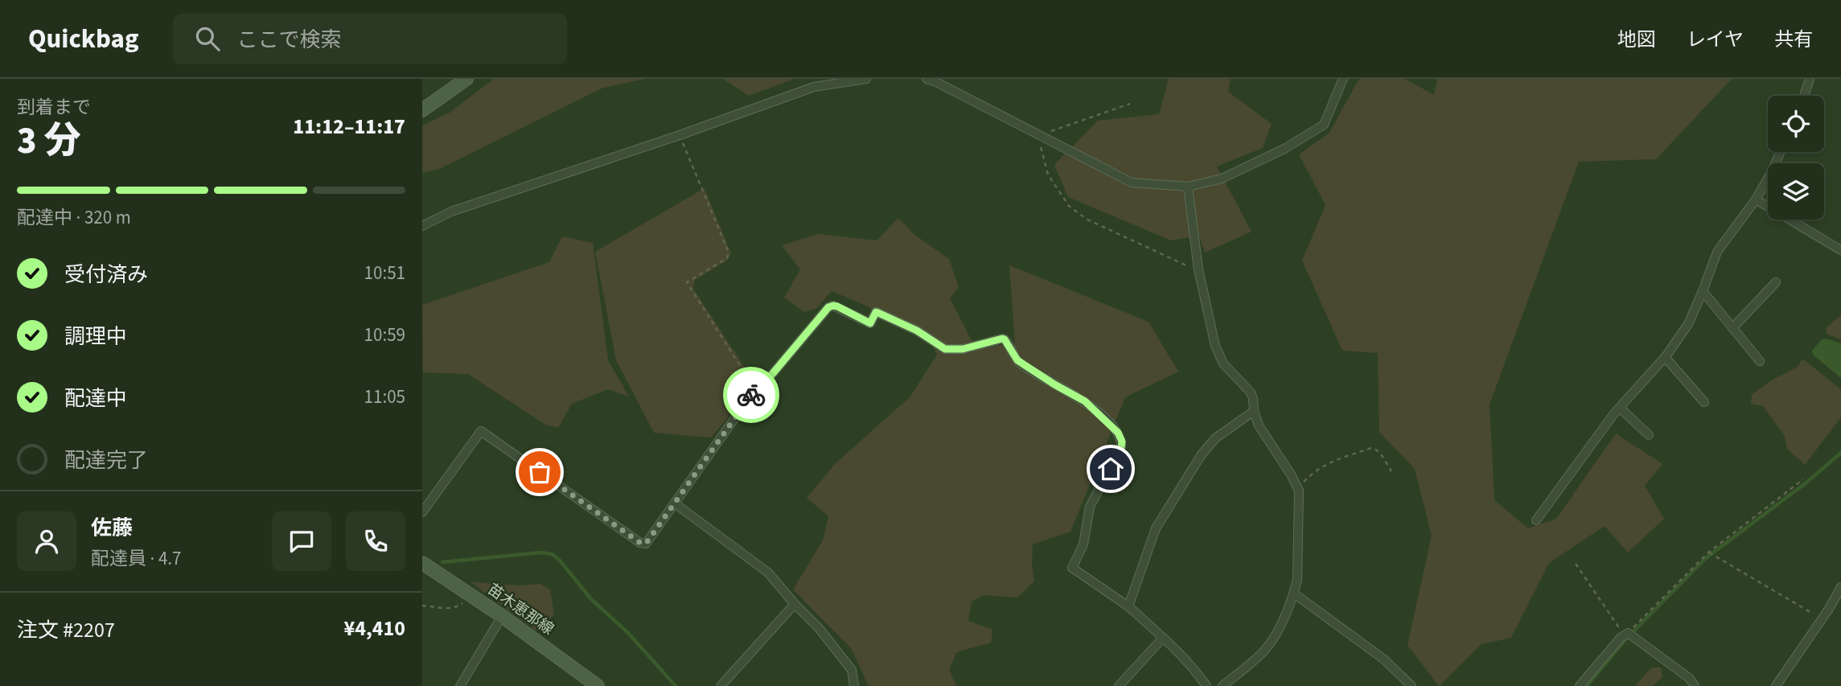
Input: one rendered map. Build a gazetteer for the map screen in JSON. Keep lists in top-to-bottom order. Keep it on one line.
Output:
{"streets":{"main road":["苗木恵那線"]},"page":{"header":"Quickbag","search":"ここで検索","nav":["地図","レイヤ","共有"],"heading":["3 分","到着まで","11:12–11:17"],"panel":["佐藤","配達員 · 4.7","注文 #2207","¥4,410"],"bar":"配達中 · 320 m","list":[["受付済み","10:51"],["調理中","10:59"],["配達中","11:05"],"配達完了"]}}
